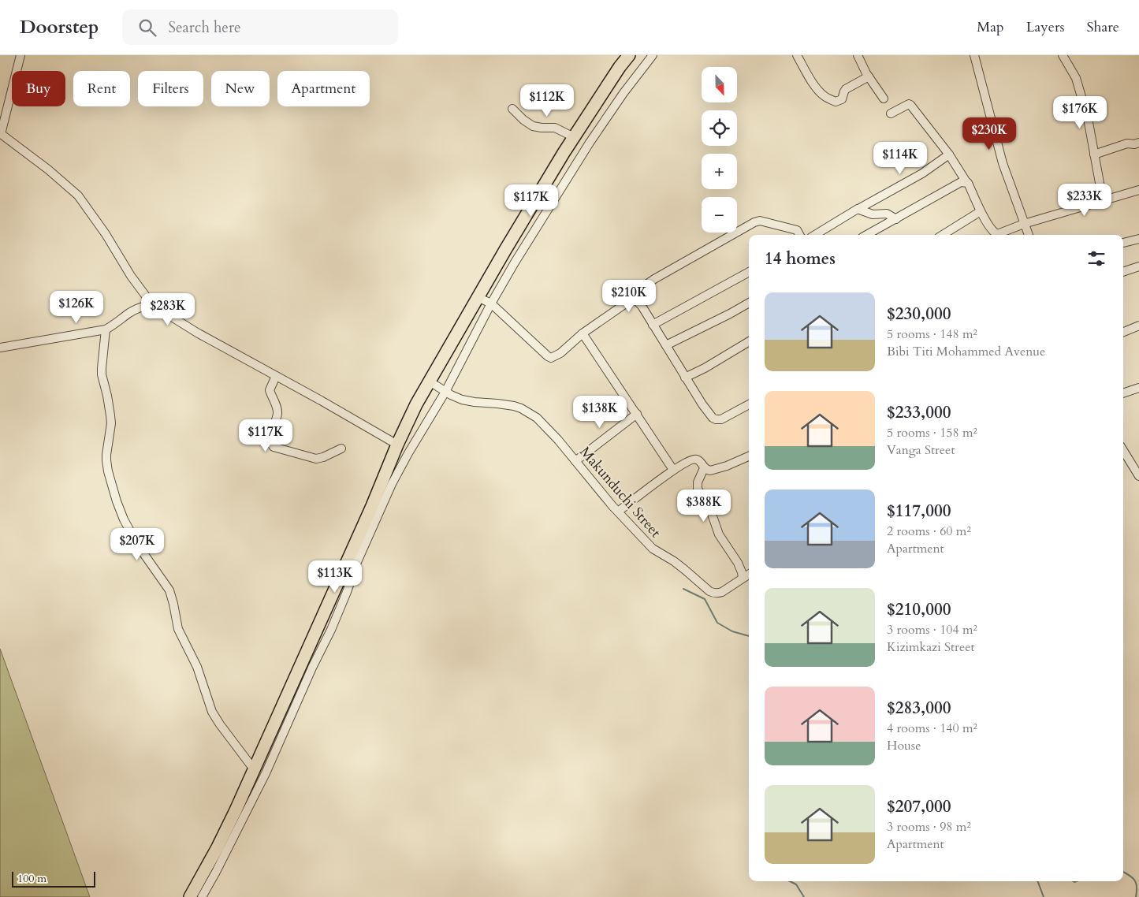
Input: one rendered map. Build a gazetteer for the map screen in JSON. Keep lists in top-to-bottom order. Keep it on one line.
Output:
{"streets":{"street":["Makunduchi Street"]},"scale_bar":"100 m","north":"bottom","page":{"header":"Doorstep","search":"Search here","nav":["Map","Layers","Share"],"map_buttons":["+","−"],"chip":["Buy","Rent","Filters","New","Apartment"],"price":["$112K","$176K","$230K","$114K","$233K","$117K","$210K","$126K","$283K","$138K","$117K","$388K","$207K","$113K"],"heading":"14 homes","list":[{"name":"$230,000","note":"5 rooms · 148 m² · Bibi Titi Mohammed Avenue"},{"name":"$233,000","note":"5 rooms · 158 m² · Vanga Street"},{"name":"$117,000","note":"2 rooms · 60 m² · Apartment"},{"name":"$210,000","note":"3 rooms · 104 m² · Kizimkazi Street"},{"name":"$283,000","note":"4 rooms · 140 m² · House"},{"name":"$207,000","note":"3 rooms · 98 m² · Apartment"}],"scale":"100 m"}}
